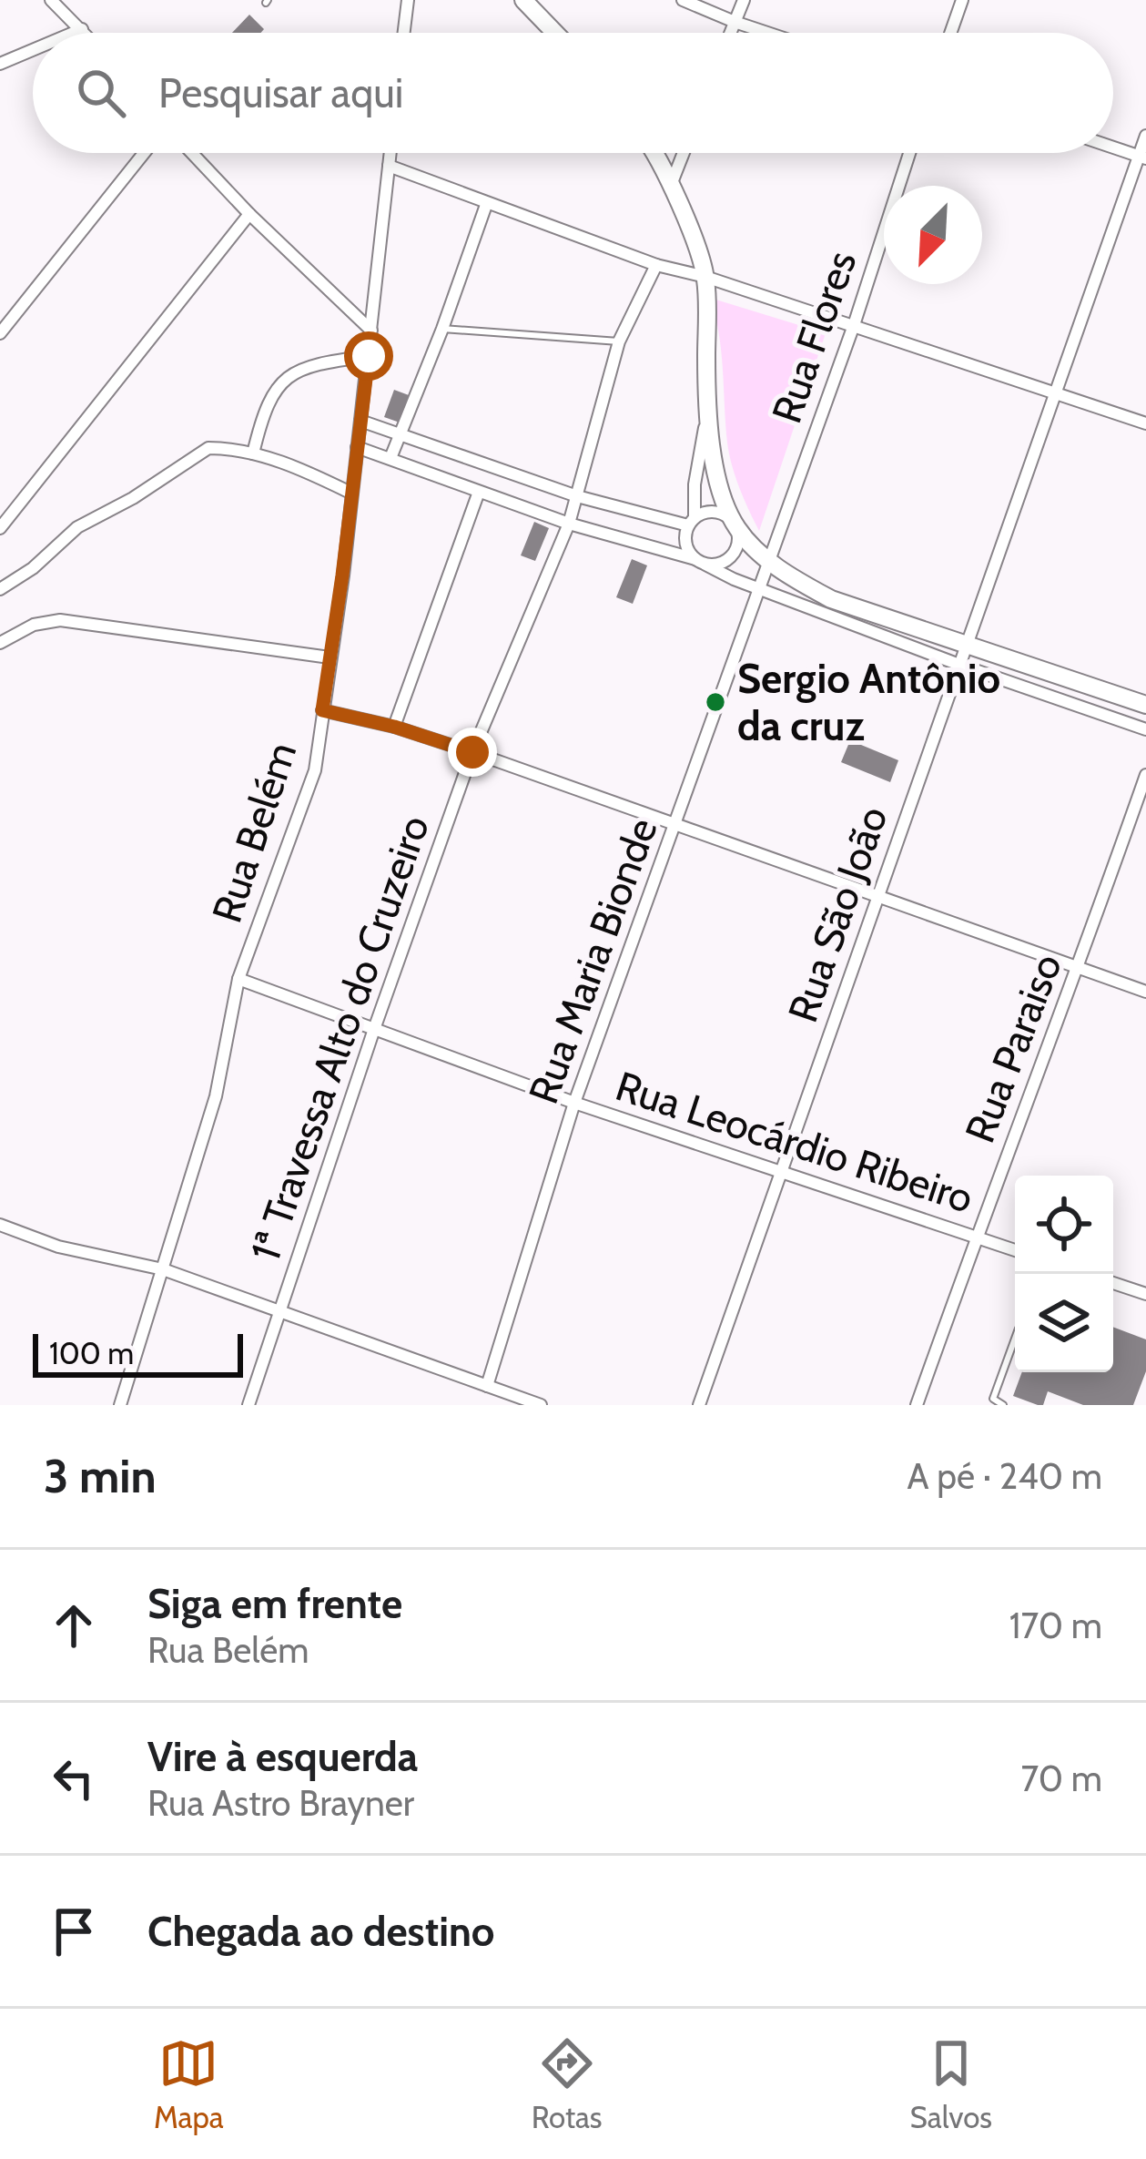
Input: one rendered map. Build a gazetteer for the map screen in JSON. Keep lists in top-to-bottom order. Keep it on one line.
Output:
{"streets":{"street":["Rua Flores","Rua Belém","Rua São João","Rua Maria Bionde","1ª Travessa Alto do Cruzeiro","Rua Paraiso","Rua Leocárdio Ribeiro"]},"crossings":[["Rua Flores","Rua Maria Bionde"],["Rua Belém","Rua Leocárdio Ribeiro"],["Rua São João","Rua Leocárdio Ribeiro"],["Rua Maria Bionde","Rua Leocárdio Ribeiro"],["1ª Travessa Alto do Cruzeiro","Rua Leocárdio Ribeiro"],["Rua Paraiso","Rua Leocárdio Ribeiro"]],"places":["Sergio Antônio da cruz"],"scale_bar":"100 m","north":"bottom left","page":{"search":"Pesquisar aqui","scale":"100 m","heading":["3 min","A pé · 240 m"],"list":[["Siga em frente","Rua Belém","170 m"],["Vire à esquerda","Rua Astro Brayner","70 m"],"Chegada ao destino"],"nav":["Mapa","Rotas","Salvos"]}}
